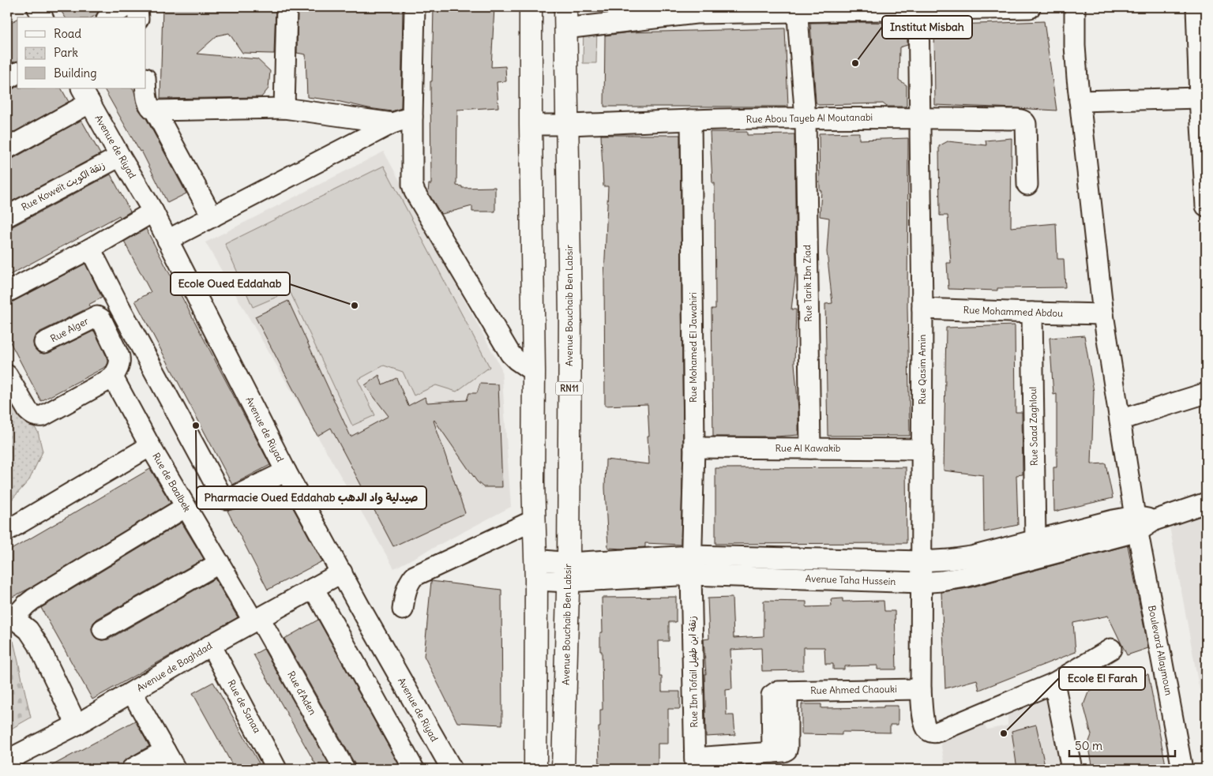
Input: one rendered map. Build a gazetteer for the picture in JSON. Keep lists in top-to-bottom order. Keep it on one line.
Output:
{"streets":{"main road":["Avenue Bouchaib Ben Labsir","RN11"],"street":["Rue Abou Tayeb Al Moutanabi","Avenue de Riyad","Rue Koweït زنقة الكويت","Rue Tarik Ibn Ziad","Rue Mohammed Abdou","Rue Alger","Rue Mohamed El Jawahiri","Rue Qasim Amin","Rue Saad Zaghloul","Rue Al Kawakib","Rue de Baalbek","Avenue Taha Hussein","Boulevard Allaymoun","Avenue de Baghdad","Rue Ibn Tofail زنقة ابن طفيل","Rue Ahmed Chaouki","Rue d'Aden","Rue de Sanaa"]},"crossings":[["Rue Abou Tayeb Al Moutanabi","Rue Tarik Ibn Ziad"],["Rue Abou Tayeb Al Moutanabi","Avenue Bouchaib Ben Labsir"],["Rue Abou Tayeb Al Moutanabi","Rue Mohamed El Jawahiri"],["Rue Abou Tayeb Al Moutanabi","Rue Qasim Amin"],["Avenue de Riyad","Rue Koweït زنقة الكويت"],["Avenue de Riyad","Avenue de Baghdad"],["Rue Tarik Ibn Ziad","Rue Al Kawakib"],["Avenue Bouchaib Ben Labsir","Avenue Taha Hussein"],["Rue Mohammed Abdou","Rue Qasim Amin"],["Rue Mohammed Abdou","Rue Saad Zaghloul"],["Rue Mohammed Abdou","Boulevard Allaymoun"],["Rue Mohamed El Jawahiri","Rue Al Kawakib"],["Rue Mohamed El Jawahiri","Avenue Taha Hussein"],["Rue Mohamed El Jawahiri","Rue Ibn Tofail زنقة ابن طفيل"],["Rue Qasim Amin","Rue Al Kawakib"],["Rue Qasim Amin","Avenue Taha Hussein"],["Rue Qasim Amin","Rue Ahmed Chaouki"],["Rue Saad Zaghloul","Avenue Taha Hussein"],["Rue de Baalbek","Avenue de Baghdad"],["Rue de Baalbek","Rue d'Aden"],["Avenue Taha Hussein","Boulevard Allaymoun"],["Avenue Taha Hussein","Rue Ibn Tofail زنقة ابن طفيل"],["Avenue de Baghdad","Rue d'Aden"],["Avenue de Baghdad","Rue de Sanaa"],["Rue Ibn Tofail زنقة ابن طفيل","Rue Ahmed Chaouki"]],"places":["Institut Misbah","Ecole Oued Eddahab","Pharmacie Oued Eddahab صيدلية واد الدهب","Ecole El Farah"],"legend":["Road","Park","Building"],"scale_bar":"50 m"}
